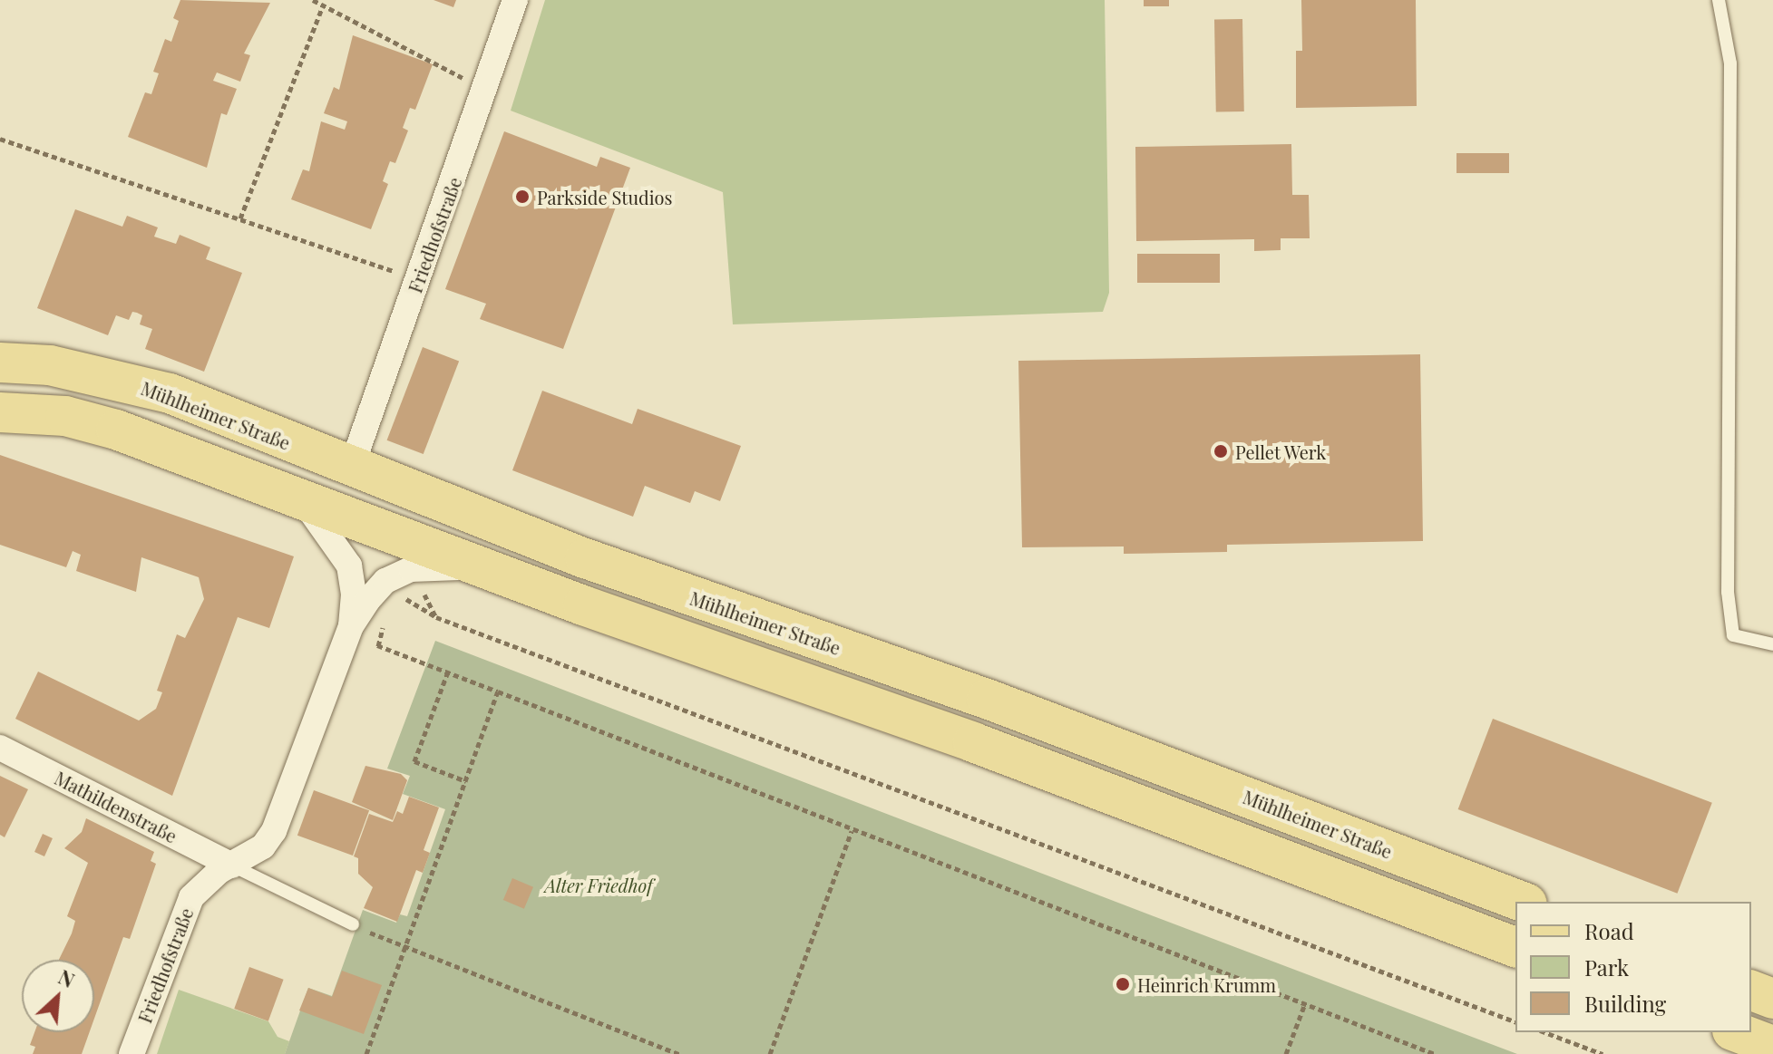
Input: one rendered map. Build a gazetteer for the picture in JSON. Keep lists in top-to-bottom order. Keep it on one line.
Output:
{"streets":{"main road":["Mühlheimer Straße"],"street":["Friedhofstraße","Mathildenstraße"]},"crossings":[["Friedhofstraße","Mühlheimer Straße"],["Friedhofstraße","Mathildenstraße"]],"parks":["Alter Friedhof"],"places":["Parkside Studios","Pellet Werk","Heinrich Krumm"],"legend":["Road","Park","Building"],"north":"top right"}
